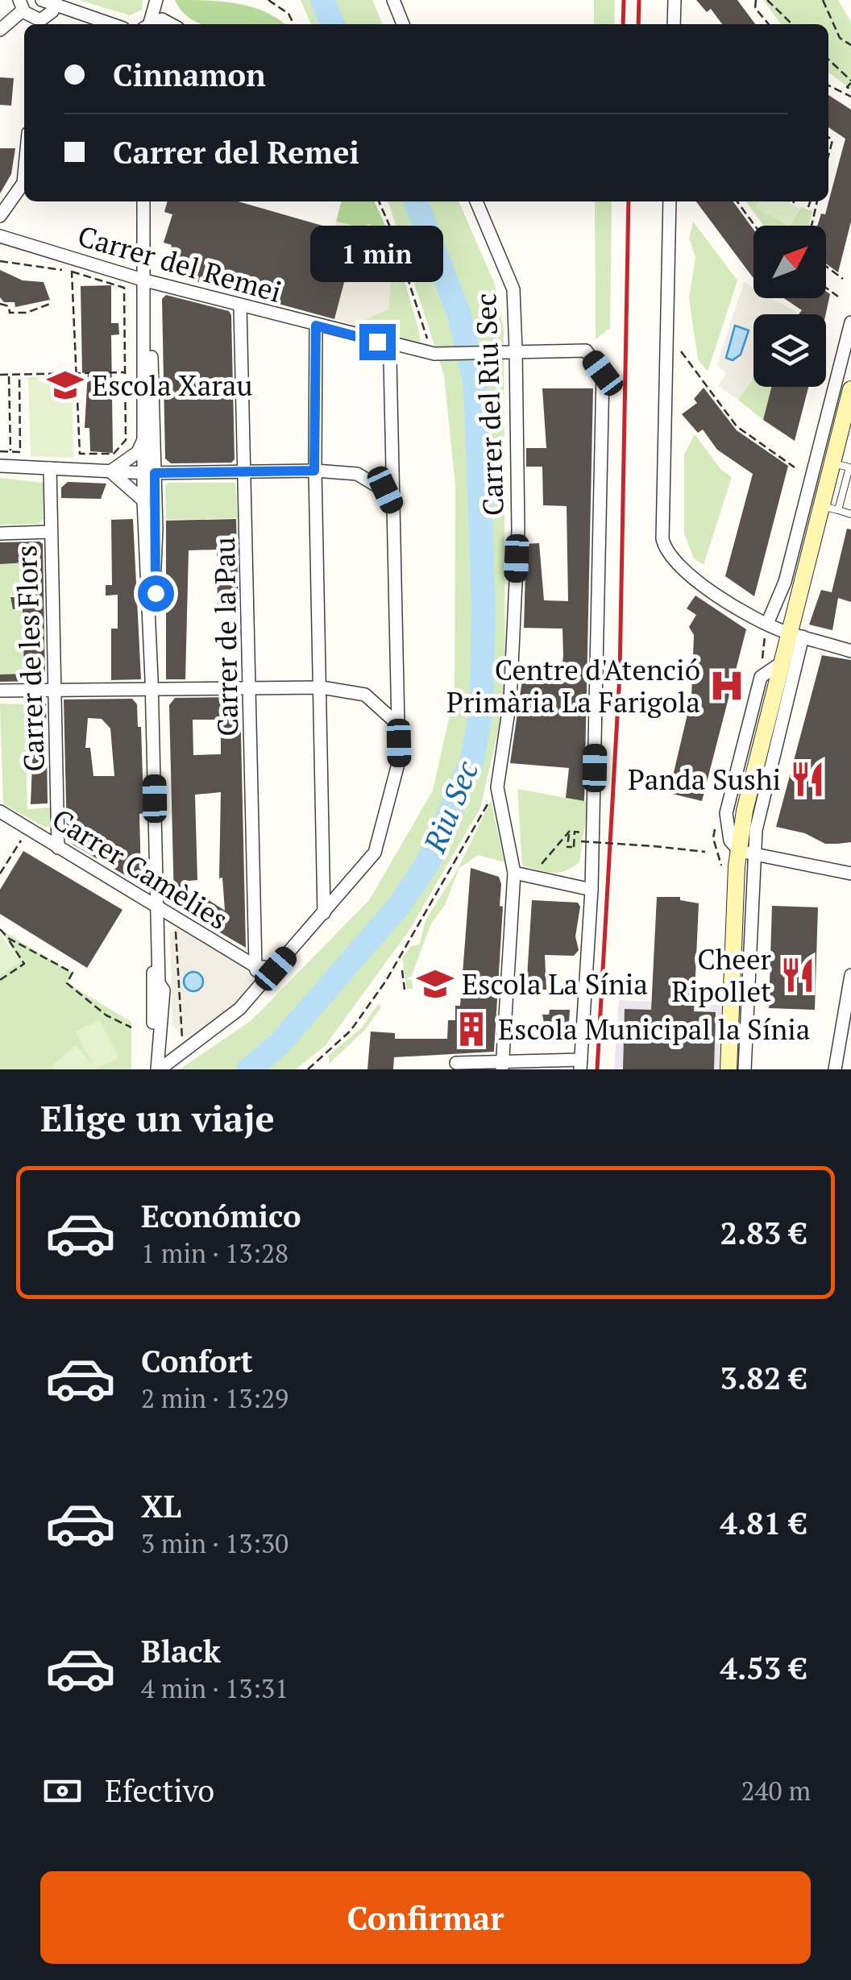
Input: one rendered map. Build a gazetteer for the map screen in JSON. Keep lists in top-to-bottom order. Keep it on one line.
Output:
{"streets":{"street":["Carrer del Remei","Carrer del Riu Sec","Carrer de la Pau","Carrer de les Flors","Carrer Camèlies"]},"crossings":[["Carrer del Remei","Carrer del Riu Sec"],["Carrer del Remei","Carrer de la Pau"],["Carrer de la Pau","Carrer Camèlies"],["Carrer de les Flors","Carrer Camèlies"]],"water":["Riu Sec"],"places":{"school or university":["Escola Xarau","Escola La Sínia"],"hospital":["Centre d'Atenció Primària La Farigola"],"restaurant":["Panda Sushi","Cheer Ripollet"],"building":["Escola Municipal la Sínia"]},"north":"top right","page":{"banner":["Cinnamon","Carrer del Remei"],"bubble":"1 min","heading":"Elige un viaje","list":[{"name":"Económico","note":"1 min · 13:28","value":"2.83 €"},{"name":"Confort","note":"2 min · 13:29","value":"3.82 €"},{"name":"XL","note":"3 min · 13:30","value":"4.81 €"},{"name":"Black","note":"4 min · 13:31","value":"4.53 €"}],"pay":["Efectivo","240 m"],"buttons":"Confirmar"}}
